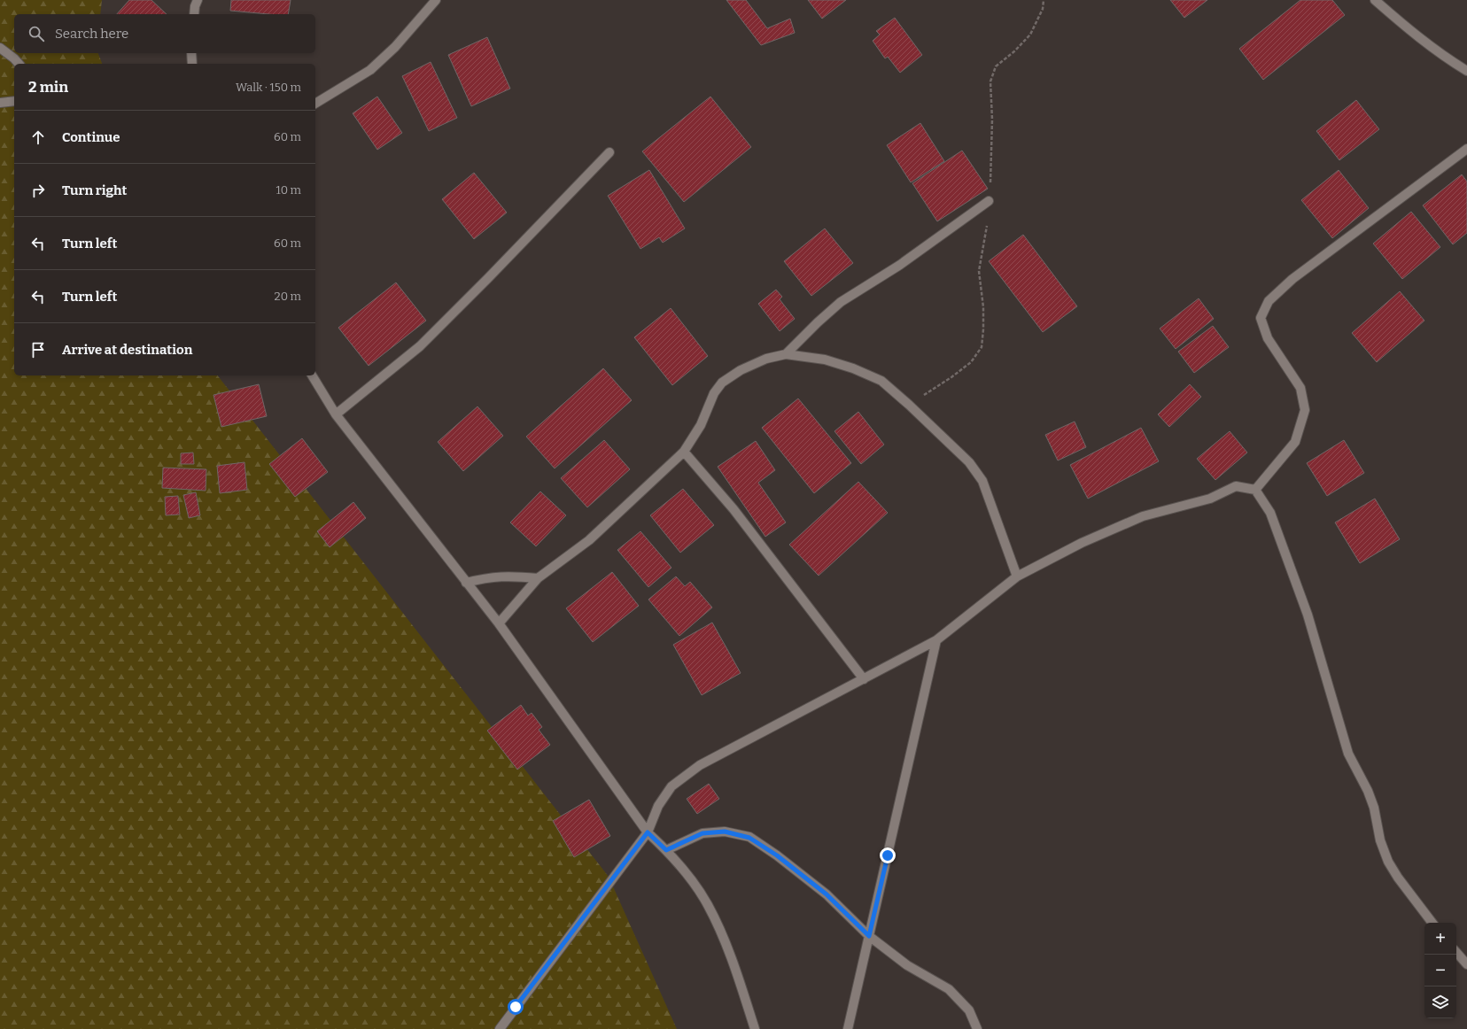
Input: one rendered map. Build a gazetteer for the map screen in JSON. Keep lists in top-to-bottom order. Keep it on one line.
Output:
{"page":{"search":"Search here","heading":["2 min","Walk · 150 m"],"list":[["Continue","60 m"],["Turn right","10 m"],["Turn left","60 m"],["Turn left","20 m"],"Arrive at destination"],"map_buttons":["+","−"]}}
